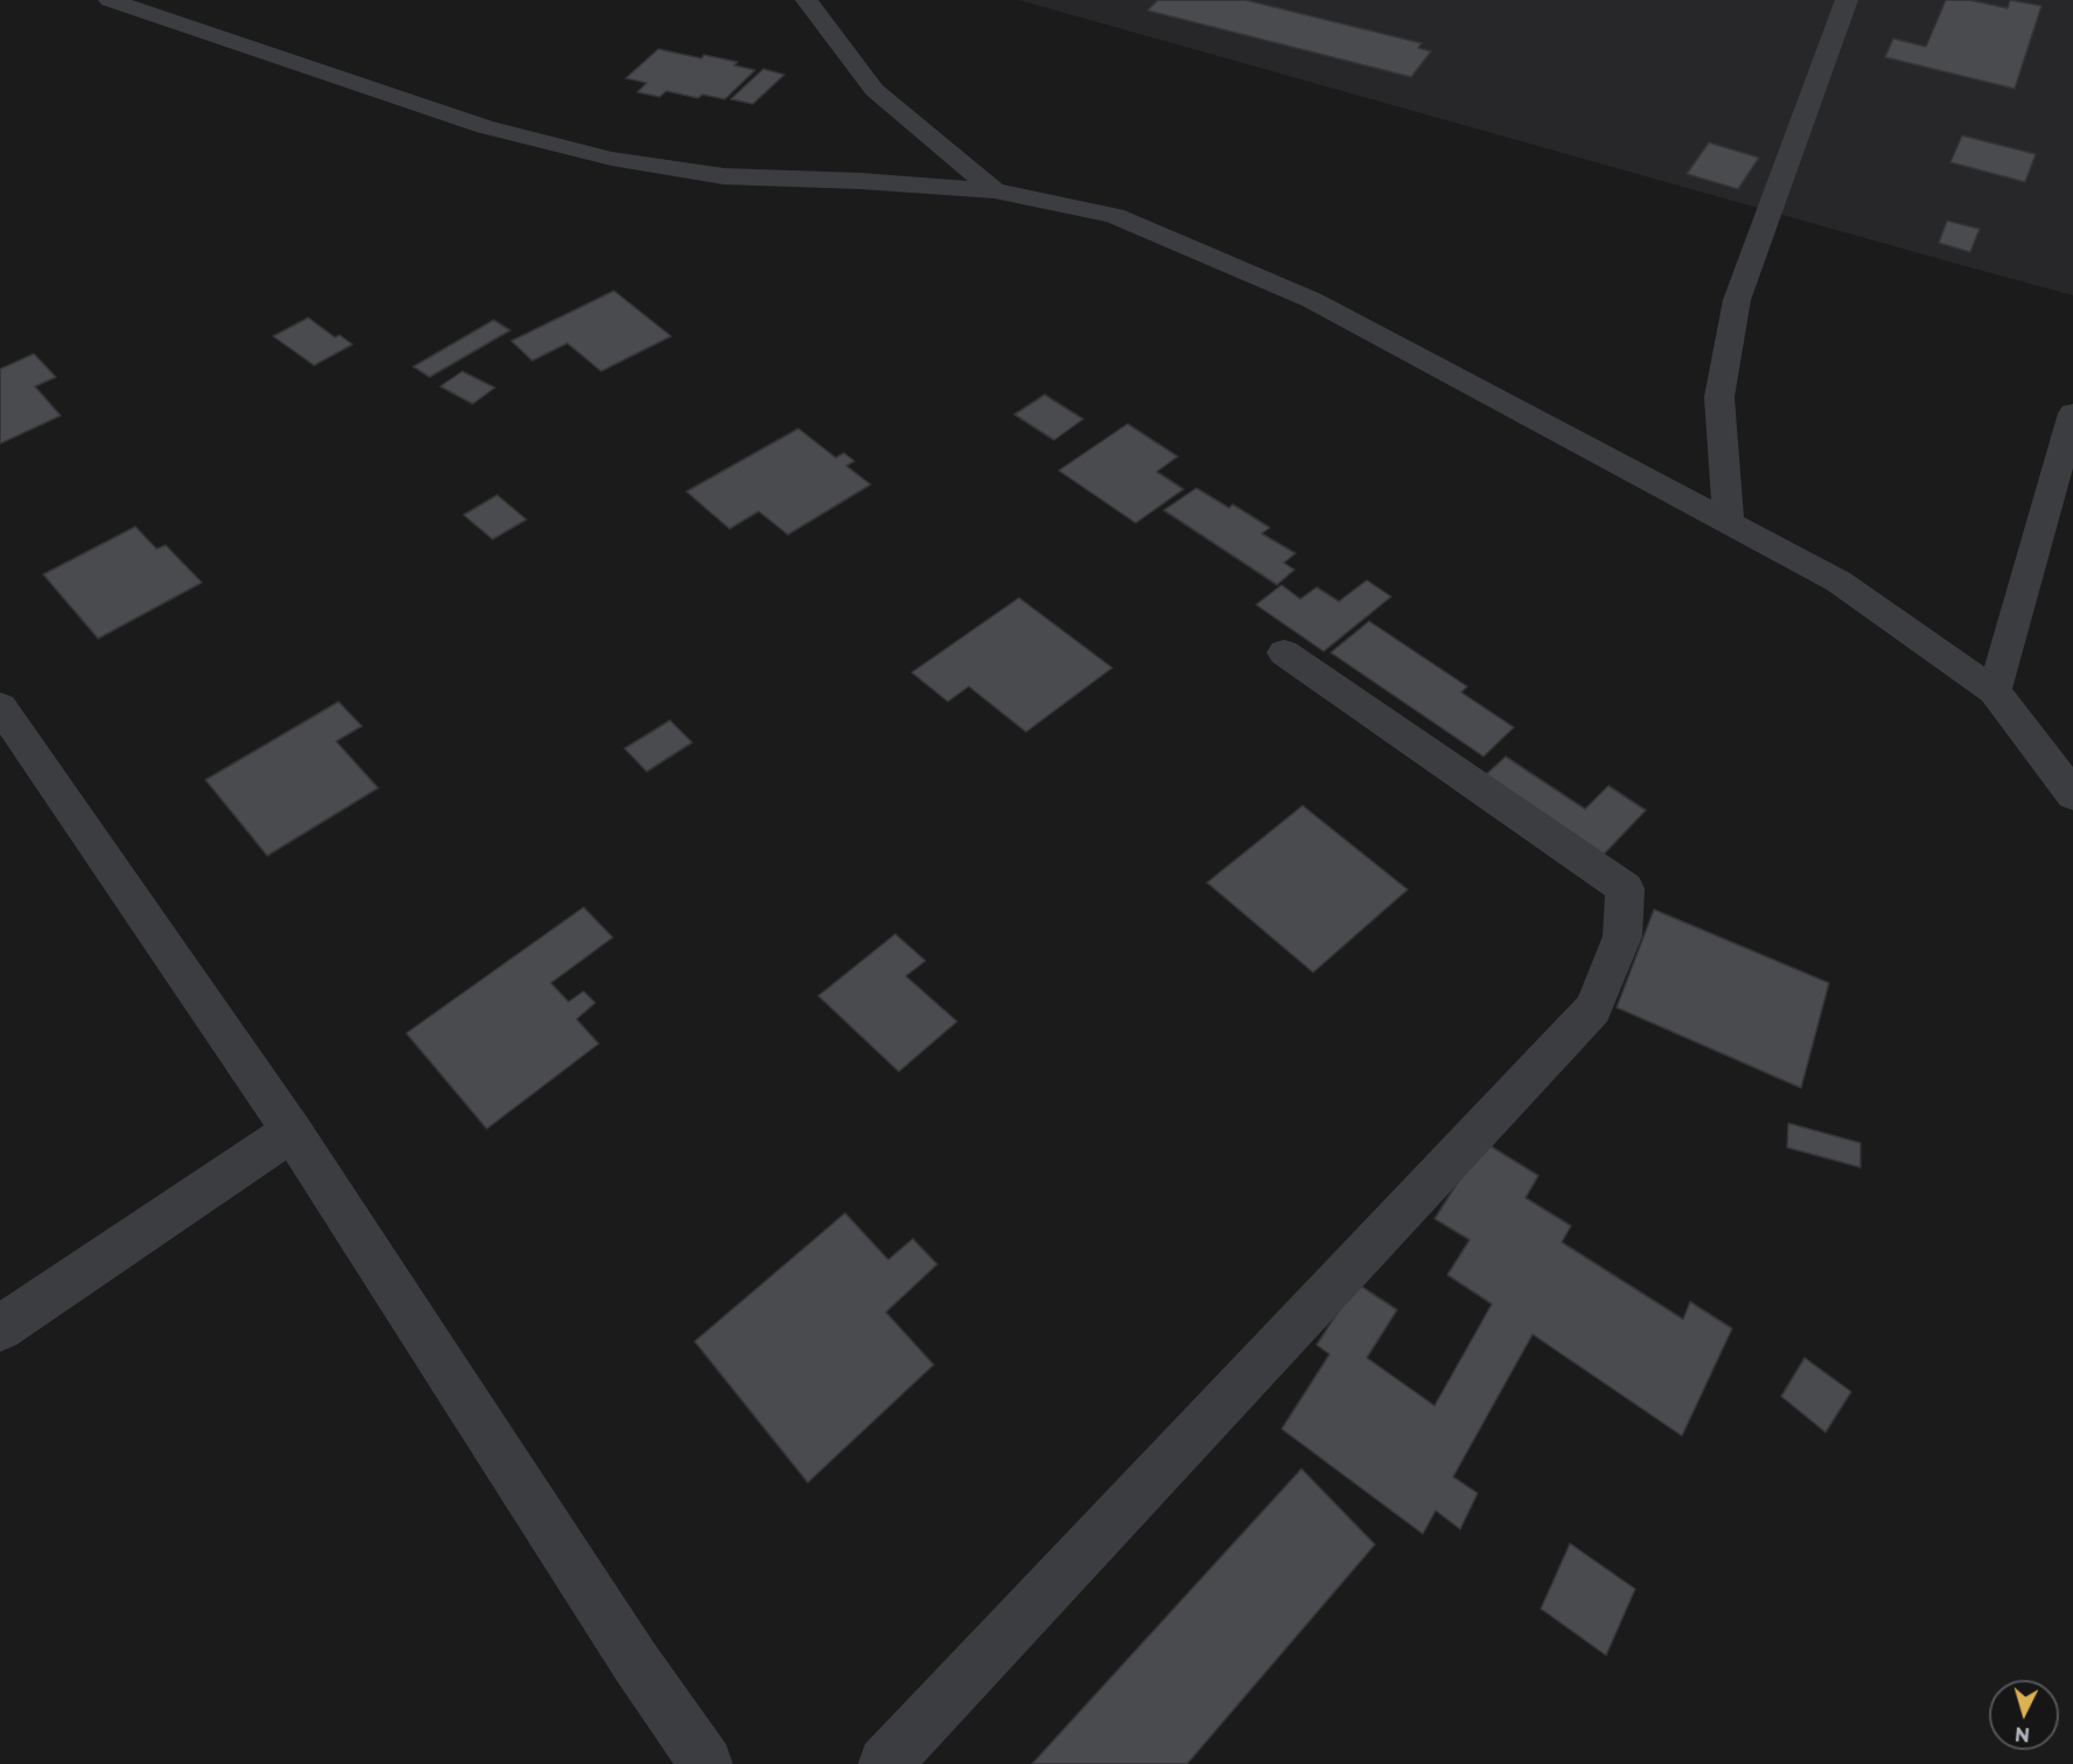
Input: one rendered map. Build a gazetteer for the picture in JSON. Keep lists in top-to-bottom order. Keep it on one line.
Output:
{"north":"bottom"}
